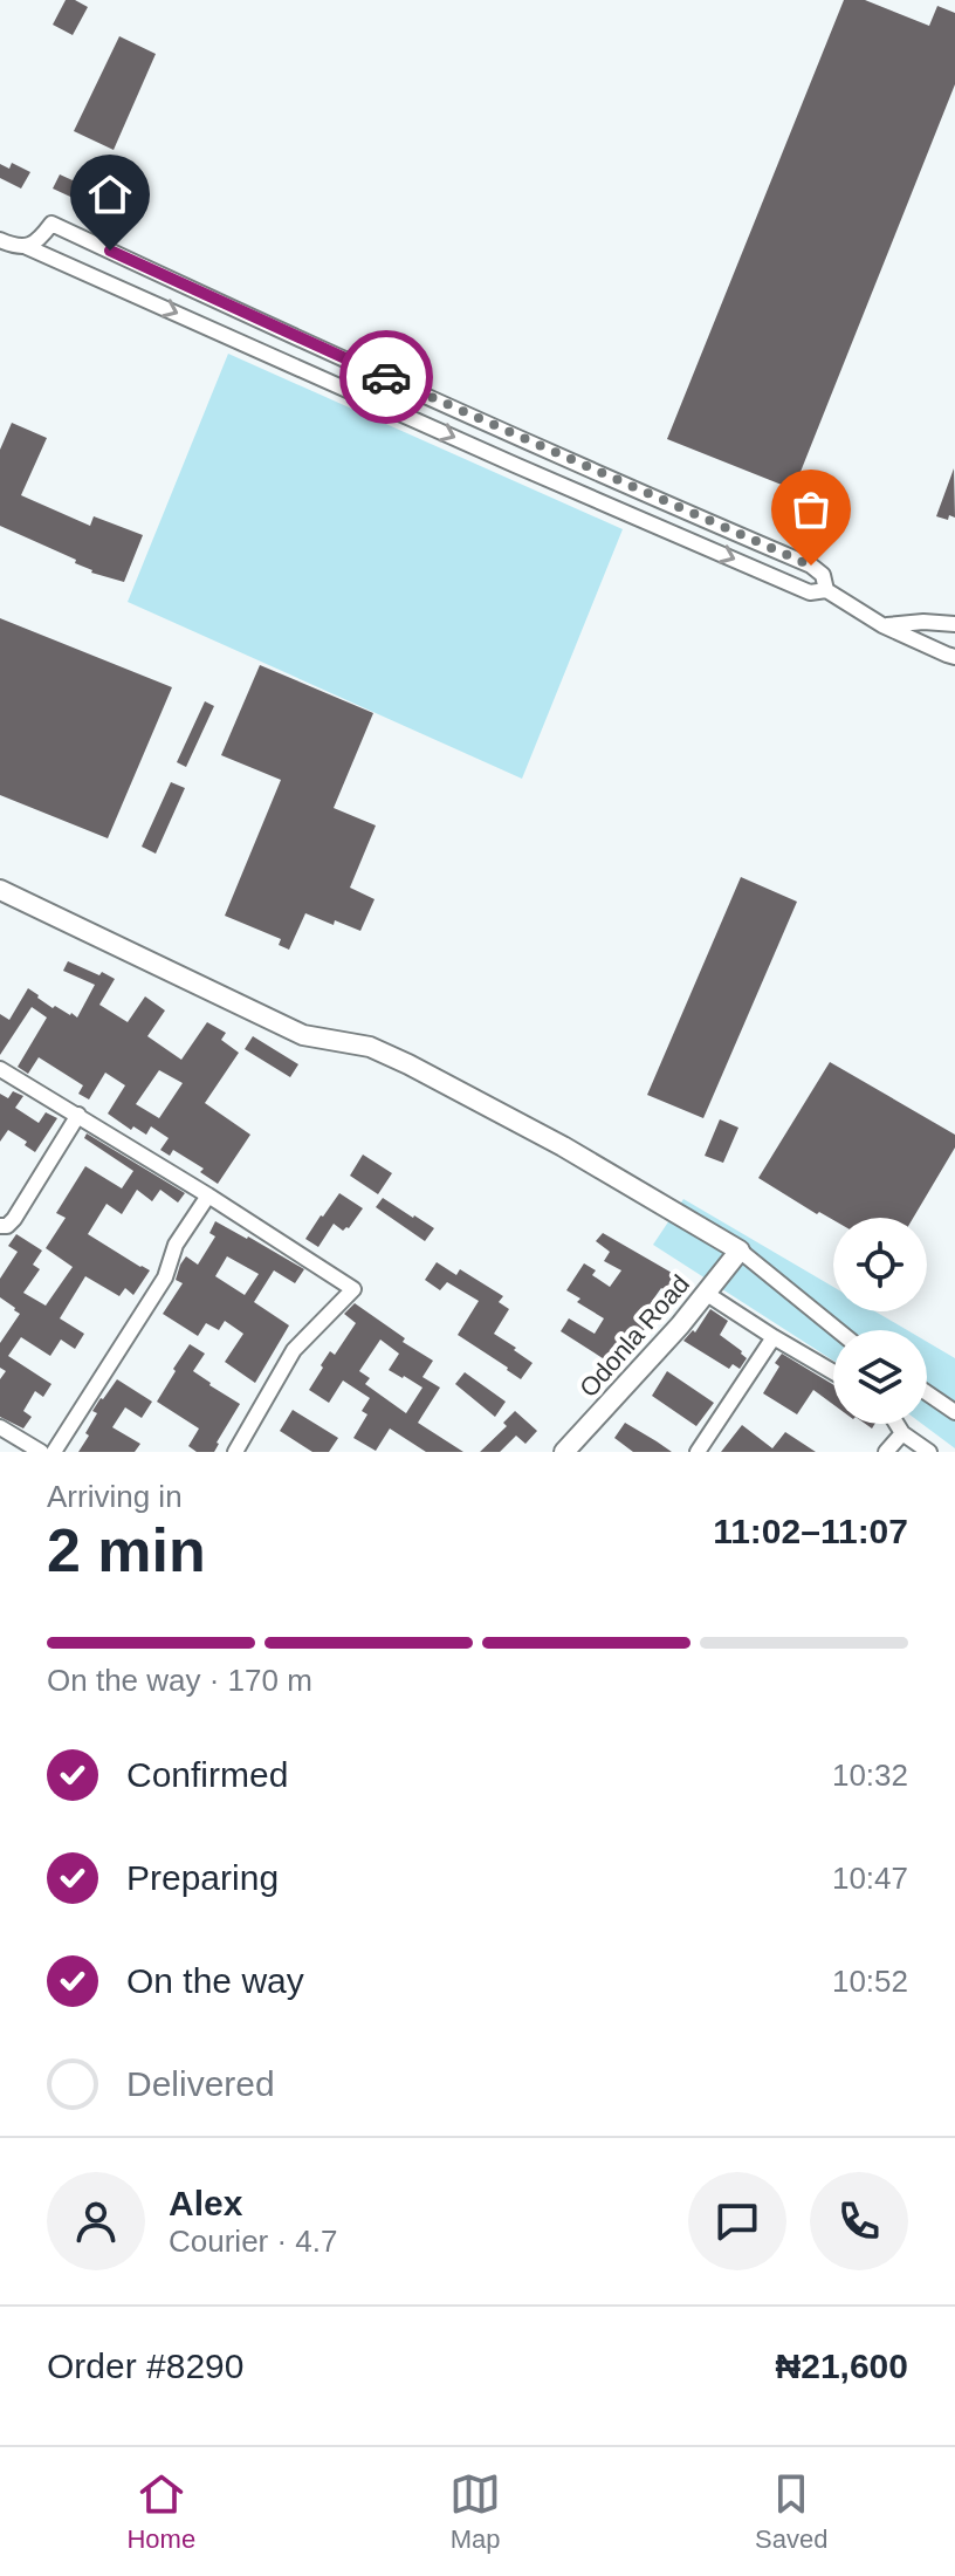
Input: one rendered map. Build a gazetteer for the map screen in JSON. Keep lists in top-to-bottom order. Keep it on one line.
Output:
{"streets":{"street":["Odonla Road"]},"page":{"heading":["2 min","Arriving in","11:02–11:07"],"panel":["Alex","Courier · 4.7","Order #8290","₦21,600"],"bar":"On the way · 170 m","list":[["Confirmed","10:32"],["Preparing","10:47"],["On the way","10:52"],"Delivered"],"tabs":["Home","Map","Saved"]}}
